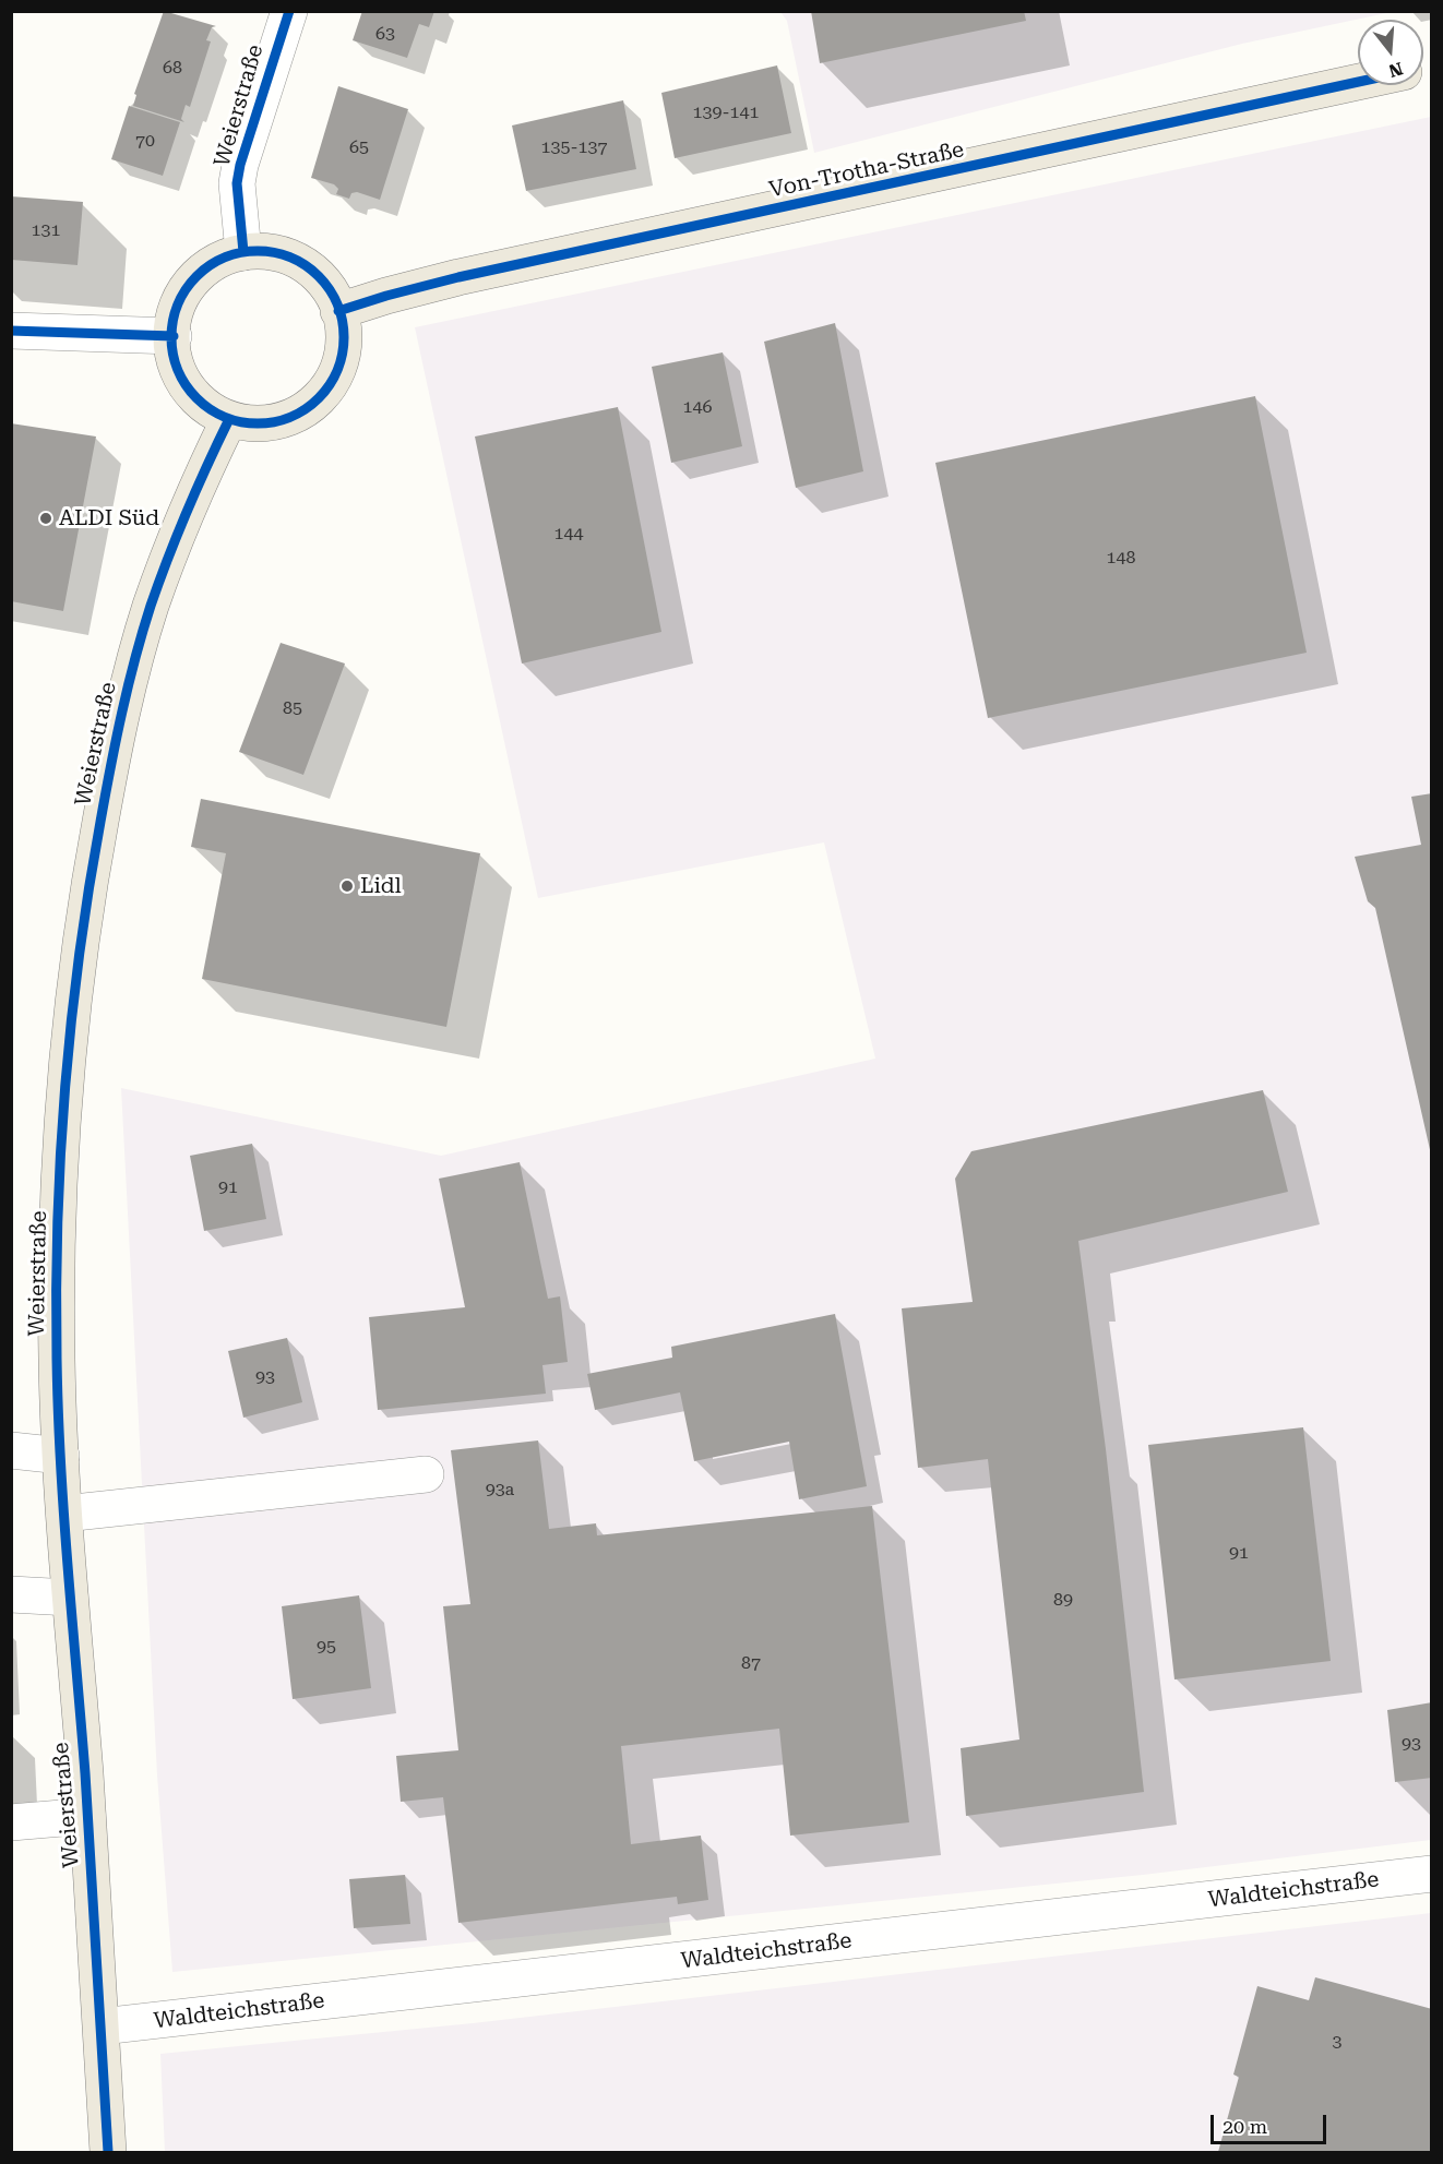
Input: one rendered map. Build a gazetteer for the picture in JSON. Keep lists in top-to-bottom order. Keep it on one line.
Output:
{"streets":{"main road":["Weierstraße","Von-Trotha-Straße"],"street":["Waldteichstraße"]},"crossings":[["Weierstraße","Von-Trotha-Straße"],["Weierstraße","Waldteichstraße"]],"places":["ALDI Süd","Lidl"],"house_numbers":["63","68","139-141","70","65","135-137","131","146","144","148","85","91","93","93a","91","89","95","87","93","3"],"scale_bar":"20 m","north":"bottom"}
